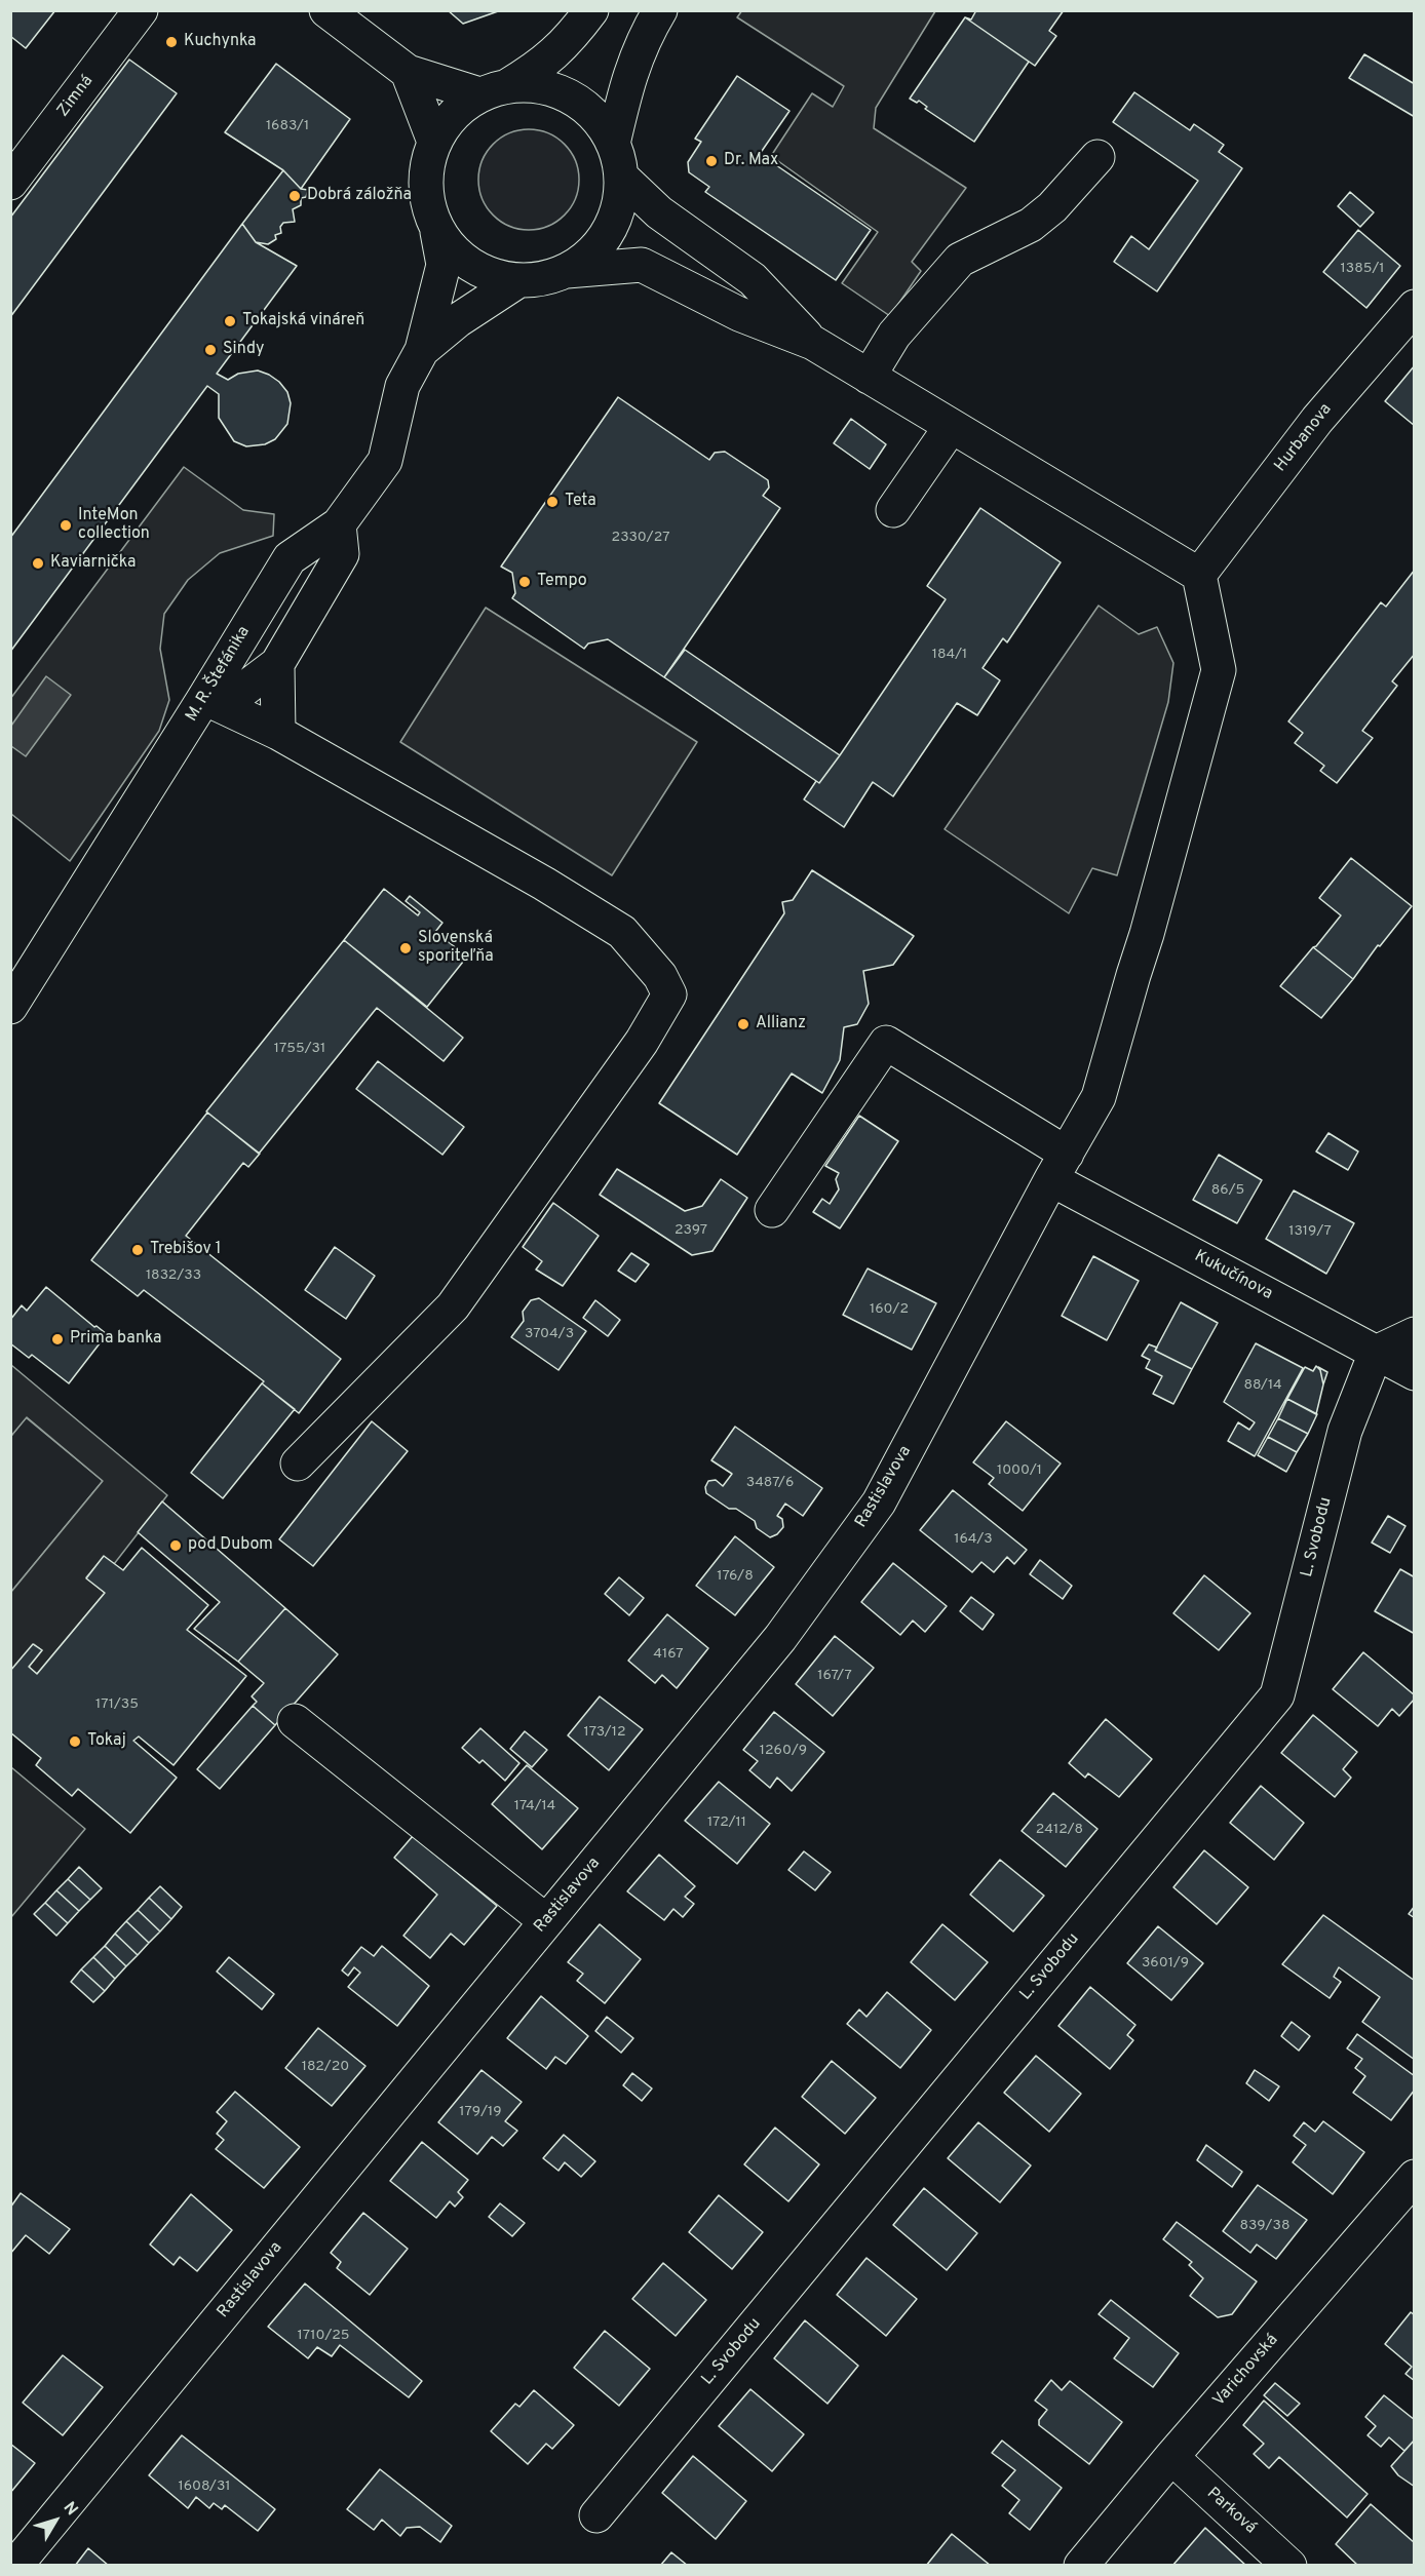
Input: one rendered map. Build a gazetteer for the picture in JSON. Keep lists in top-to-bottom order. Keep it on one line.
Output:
{"streets":{"street":["Zimná","Hurbanova","M. R. Štefánika","Kukučínova","Rastislavova","L. Svobodu","Varichovská","Parková"]},"crossings":[["Hurbanova","Rastislavova"],["Kukučínova","Rastislavova"],["Kukučínova","L. Svobodu"],["Varichovská","Parková"]],"places":["Kuchynka","Dr. Max","Dobrá záložňa","Tokajská vináreň","Sindy","Teta","InteMon collection","Kaviarnička","Tempo","Slovenská sporiteľňa","Allianz","Trebišov 1","Prima banka","pod Dubom","Tokaj"],"house_numbers":["1683/1","1385/1","2330/27","184/1","1755/31","86/5","2397","1319/7","1832/33","160/2","3704/3","88/14","1000/1","3487/6","164/3","176/8","4167","167/7","171/35","173/12","1260/9","174/14","172/11","2412/8","3601/9","182/20","179/19","839/38","1710/25","1608/31"],"north":"top right"}
